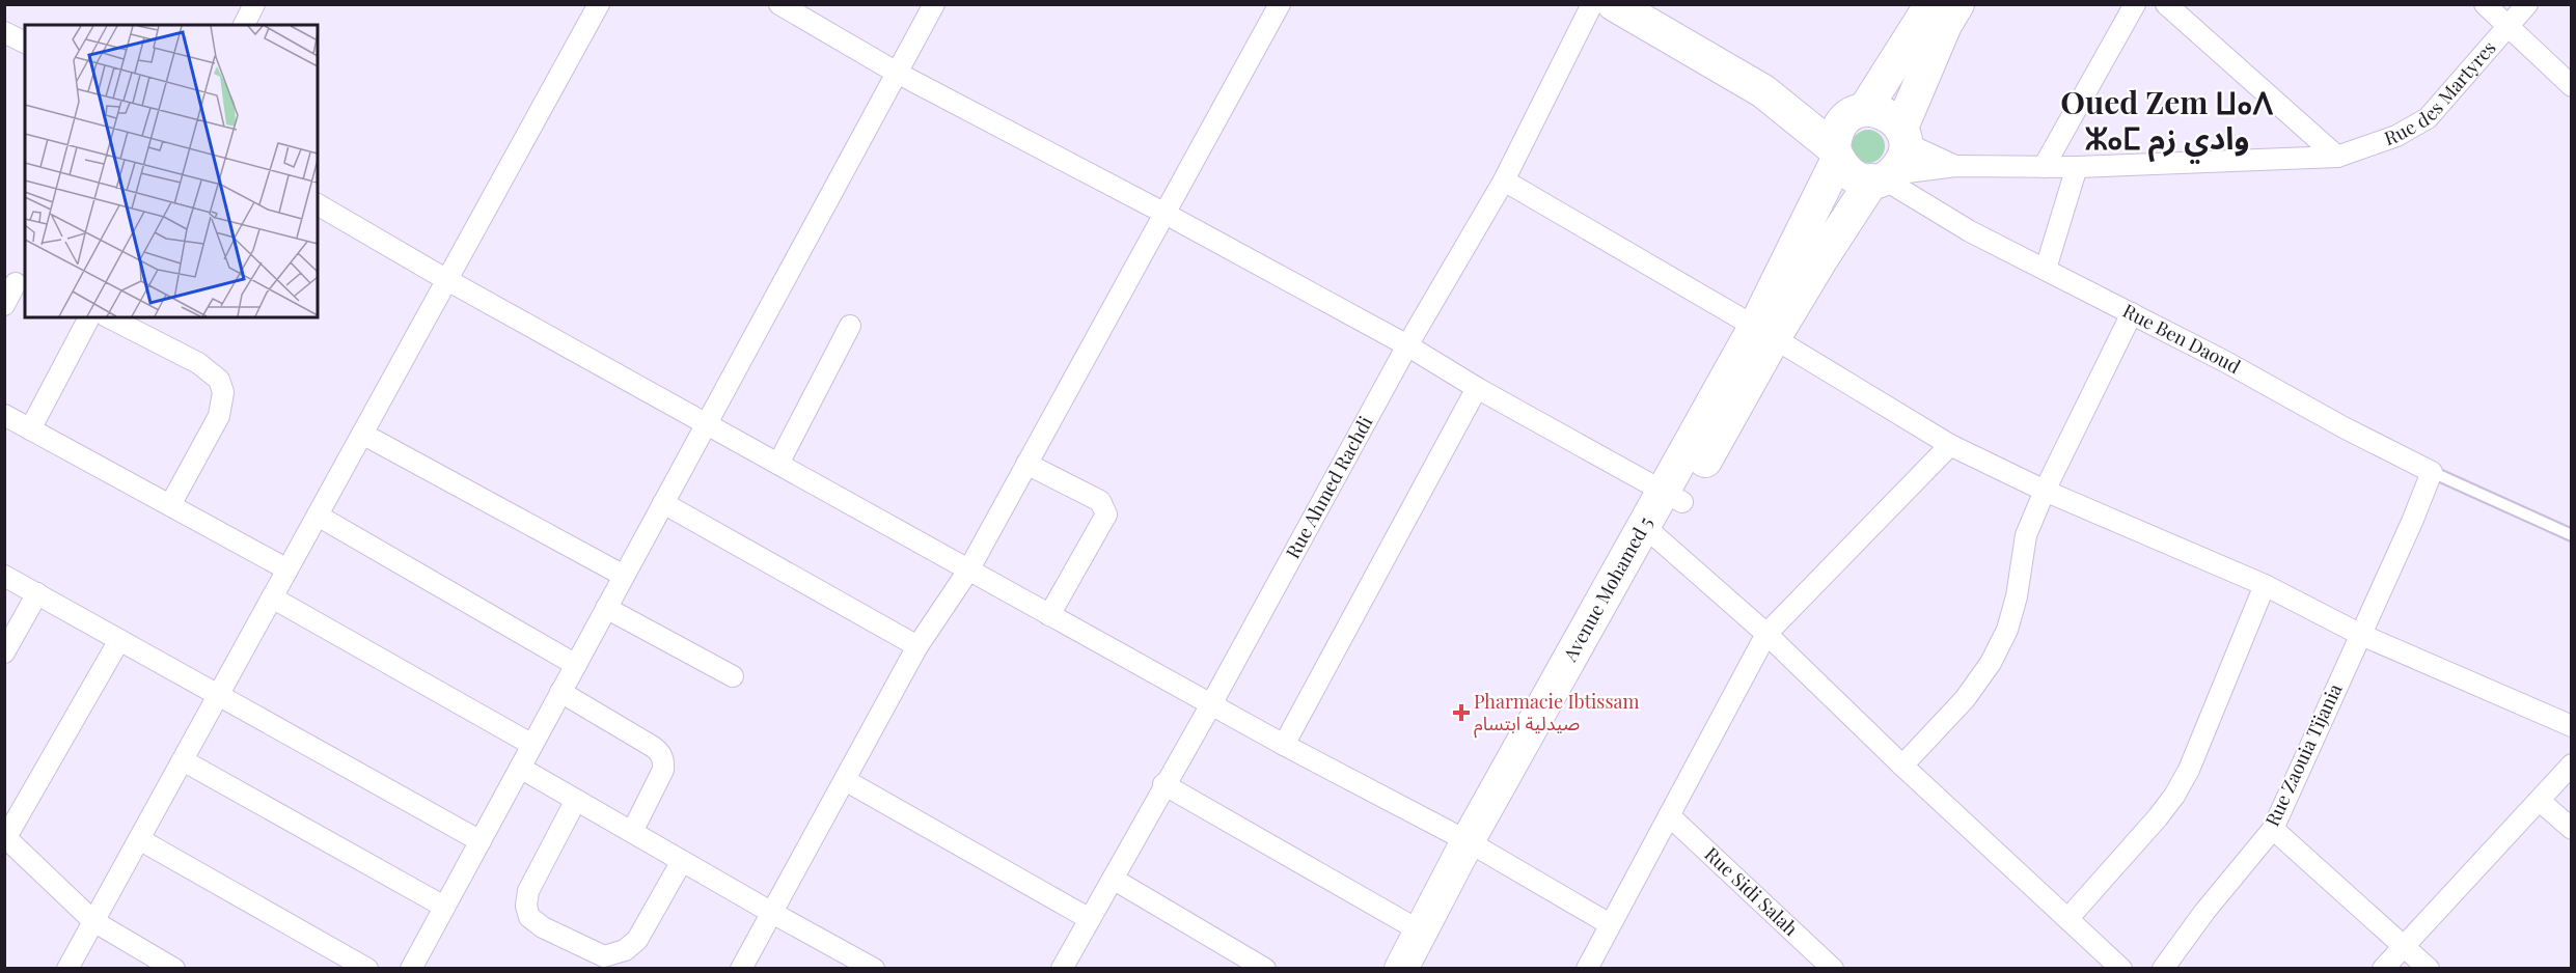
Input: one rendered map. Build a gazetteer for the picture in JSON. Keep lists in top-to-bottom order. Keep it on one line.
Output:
{"streets":{"main road":["Avenue Mohamed 5"],"street":["Rue des Martyres","Rue Ben Daoud","Rue Ahmed Rachdi","Rue Zaouia Tijania","Rue Sidi Salah"]},"crossings":[["Rue des Martyres","Rue Ben Daoud"],["Rue Ben Daoud","Rue Zaouia Tijania"]],"districts":["Oued Zem ⵡⴰⴷ ⵣⴰⵎ وادي زم"],"places":{"health":["Pharmacie Ibtissam صيدلية ابتسام"]}}
